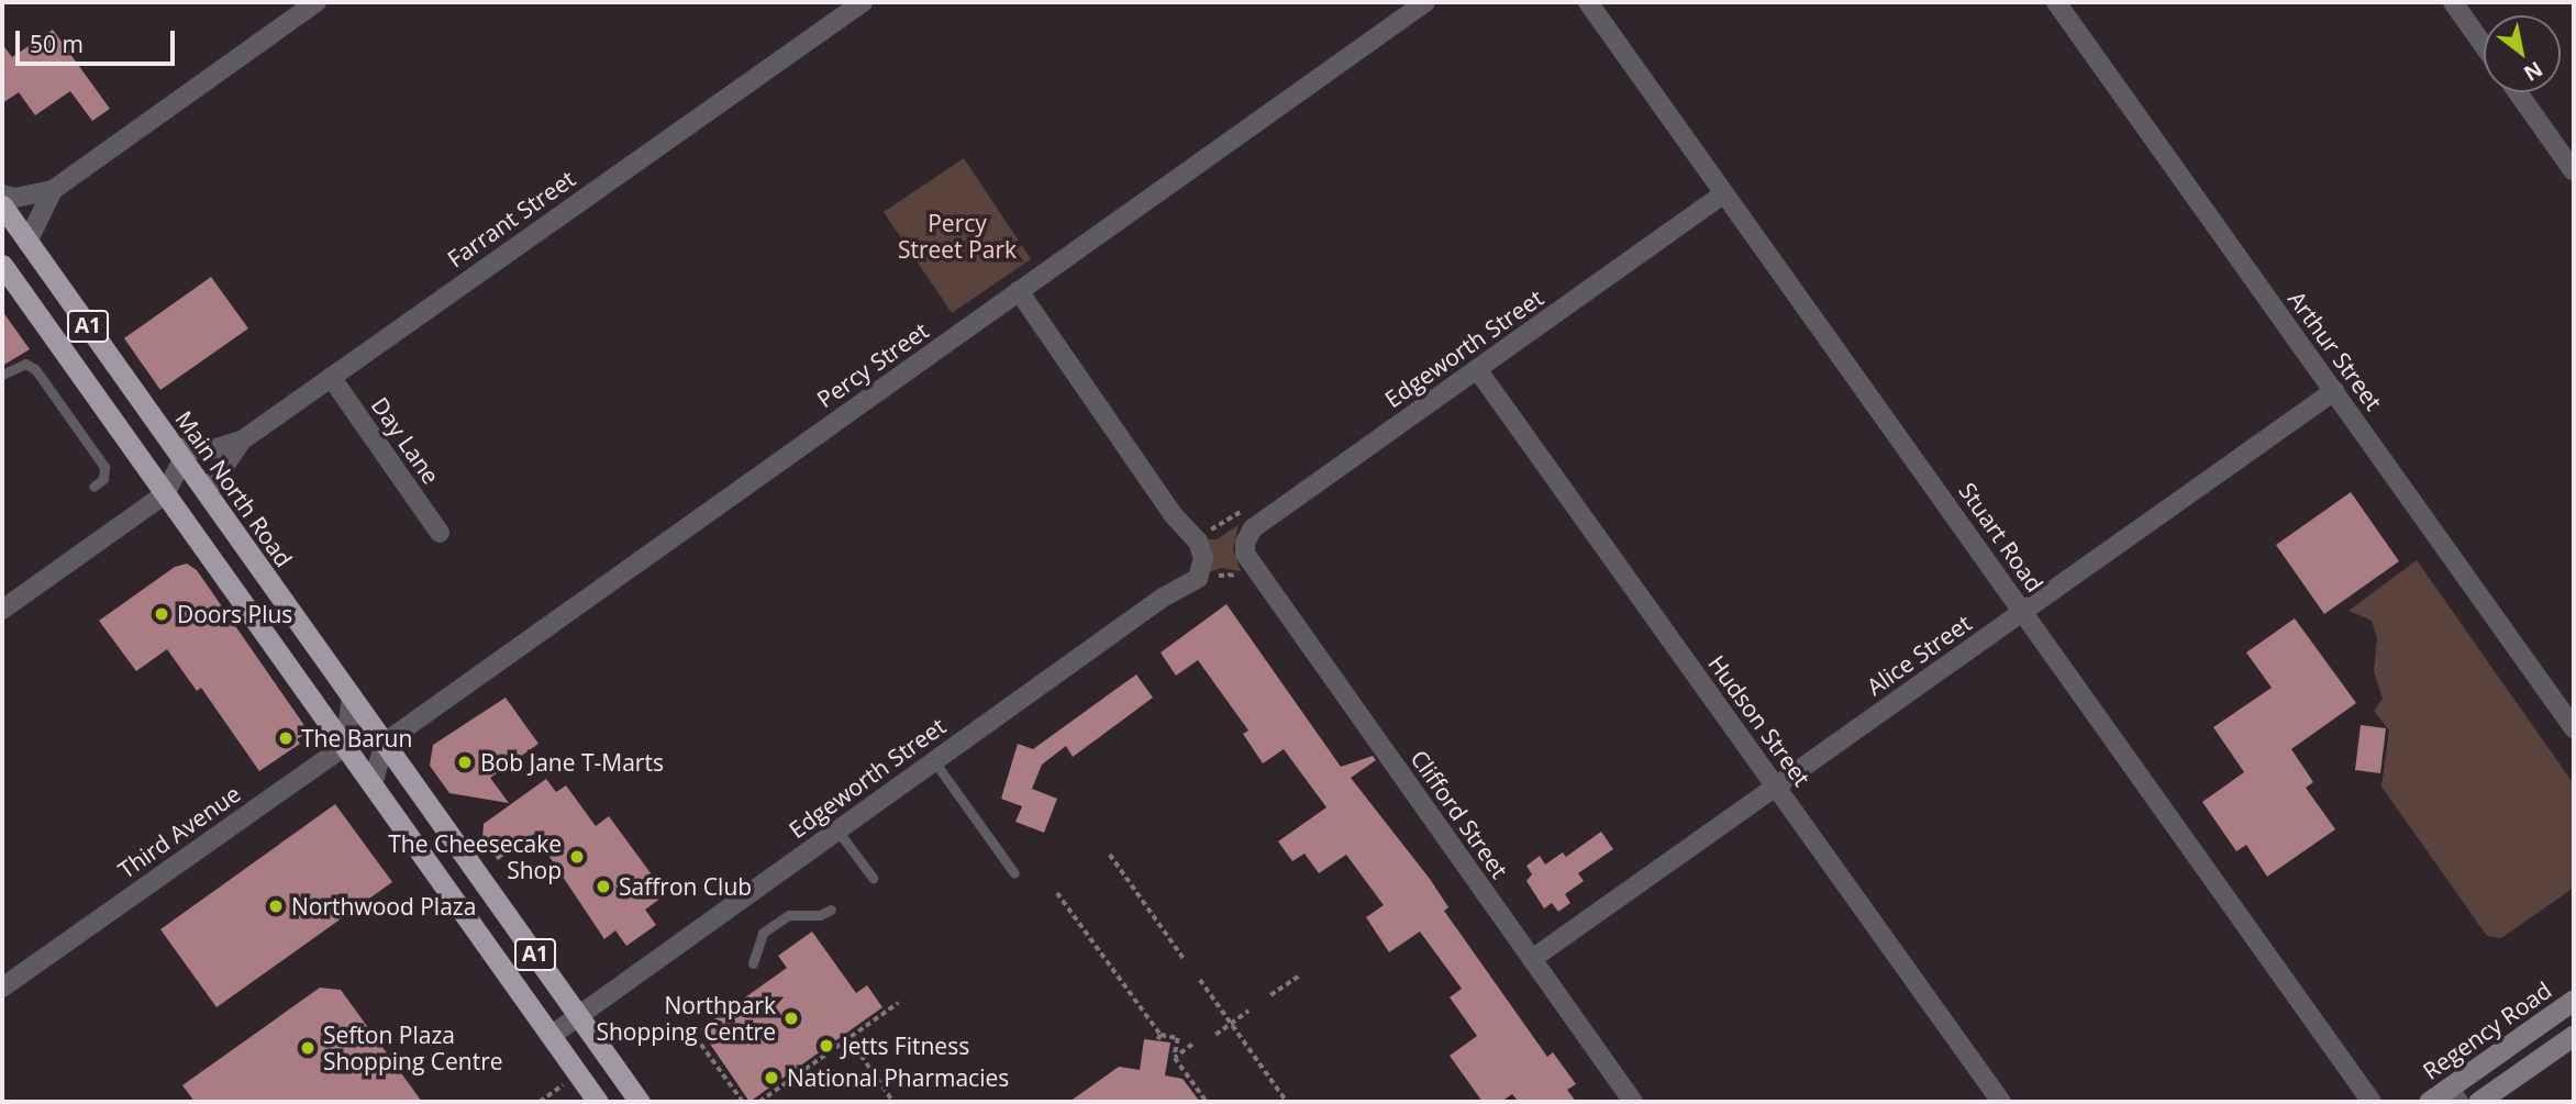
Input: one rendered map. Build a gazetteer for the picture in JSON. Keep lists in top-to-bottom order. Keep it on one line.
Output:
{"streets":{"highway":["A1","Main North Road"],"main road":["Regency Road"],"street":["Farrant Street","Edgeworth Street","Arthur Street","Percy Street","Day Lane","Stuart Road","Alice Street","Hudson Street","Clifford Street","Third Avenue"]},"crossings":[["Farrant Street","Day Lane"],["Farrant Street","Main North Road"],["A1","Edgeworth Street"],["A1","Third Avenue"],["Edgeworth Street","Main North Road"],["Edgeworth Street","Stuart Road"],["Edgeworth Street","Hudson Street"],["Arthur Street","Alice Street"],["Percy Street","Main North Road"],["Stuart Road","Alice Street"],["Alice Street","Hudson Street"],["Alice Street","Clifford Street"]],"parks":["Percy Street Park"],"places":["Doors Plus","The Barun","Bob Jane T-Marts","The Cheesecake Shop","Saffron Club","Northwood Plaza","Northpark Shopping Centre","Jetts Fitness","Sefton Plaza Shopping Centre","National Pharmacies"],"scale_bar":"50 m","north":"bottom right"}
